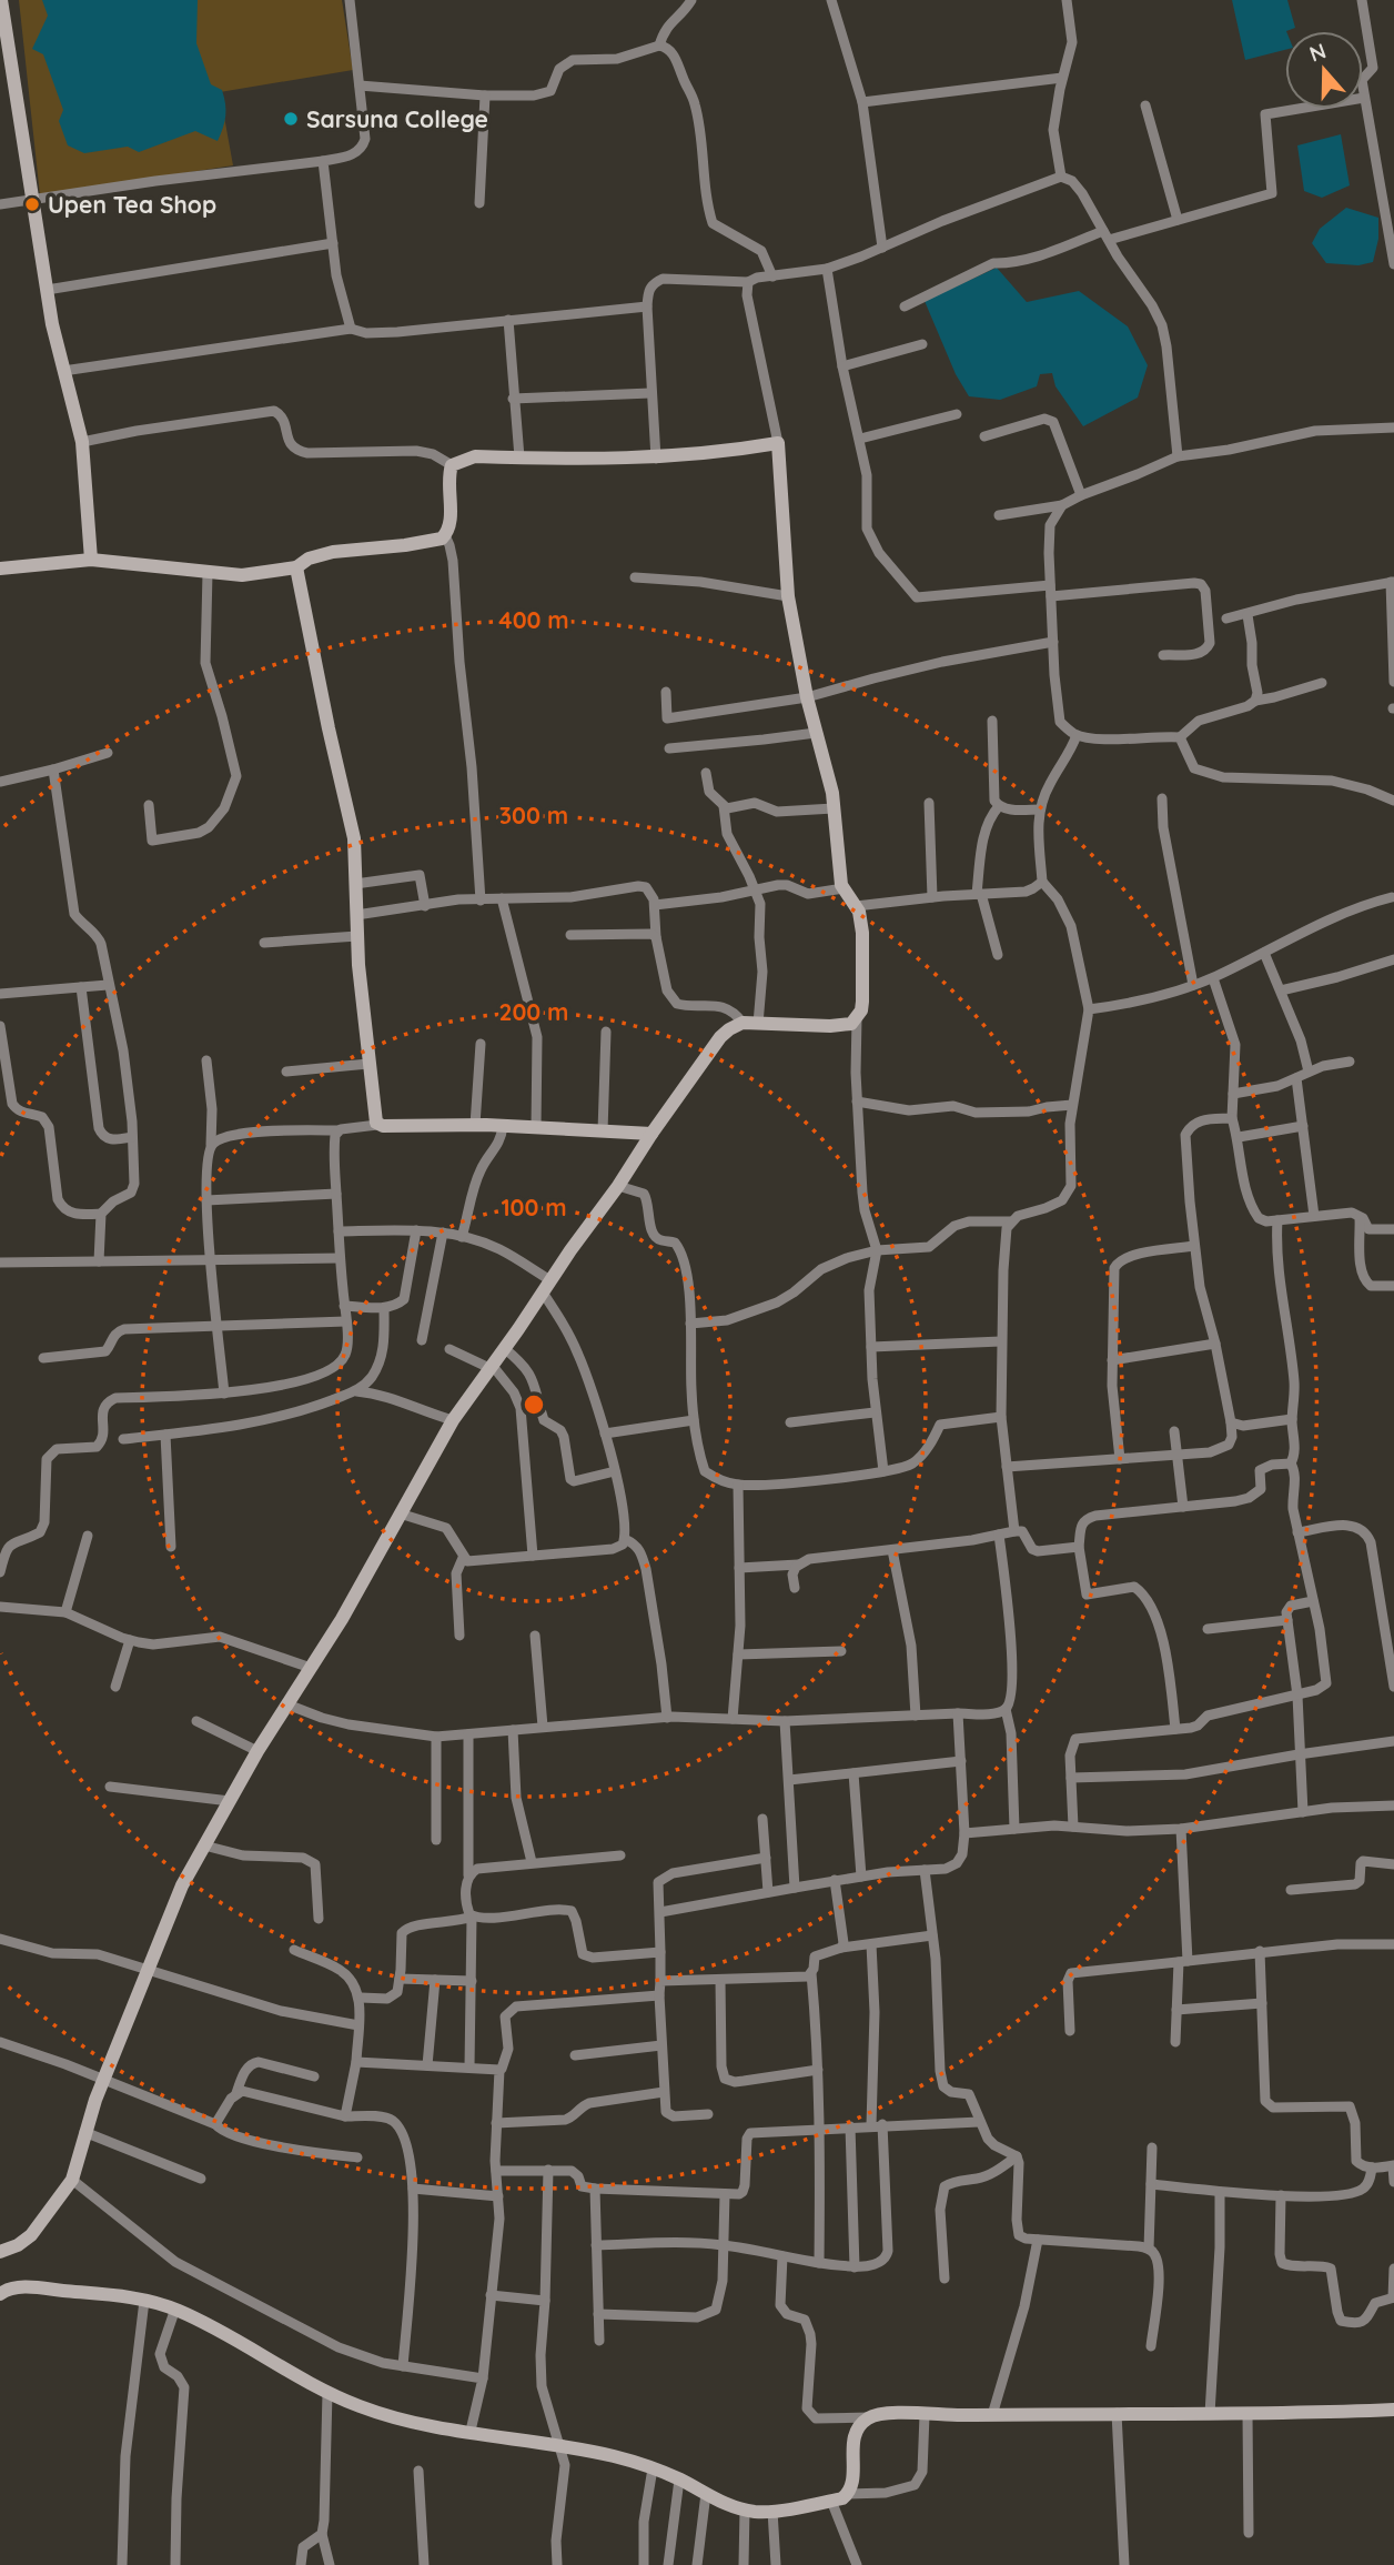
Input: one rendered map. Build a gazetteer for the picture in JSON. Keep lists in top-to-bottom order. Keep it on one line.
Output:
{"places":["Sarsuna College","Upen Tea Shop"],"north":"top","rings":["400 m","300 m","200 m","100 m"]}
